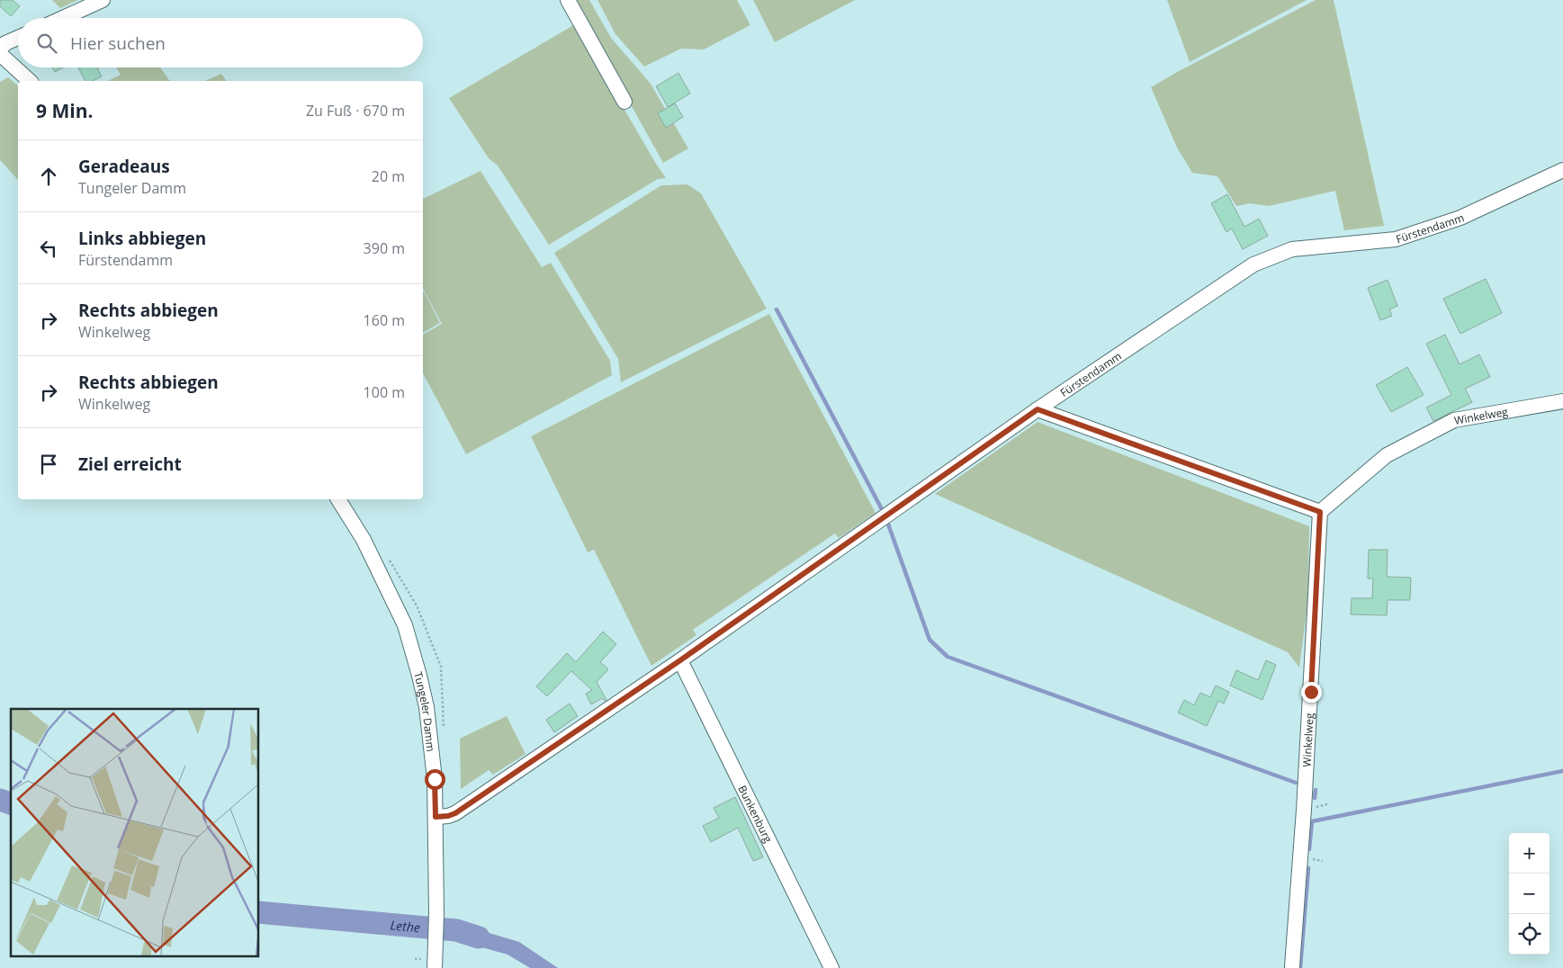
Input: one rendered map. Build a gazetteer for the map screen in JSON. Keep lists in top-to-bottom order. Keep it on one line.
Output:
{"streets":{"street":["Fürstendamm","Winkelweg","Tungeler Damm","Bunkenburg"]},"crossings":[["Fürstendamm","Tungeler Damm"],["Fürstendamm","Bunkenburg"]],"water":["Lethe"],"page":{"search":"Hier suchen","heading":["9 Min.","Zu Fuß · 670 m"],"list":[["Geradeaus","Tungeler Damm","20 m"],["Links abbiegen","Fürstendamm","390 m"],["Rechts abbiegen","Winkelweg","160 m"],["Rechts abbiegen","Winkelweg","100 m"],"Ziel erreicht"],"map_buttons":["+","−"]}}
